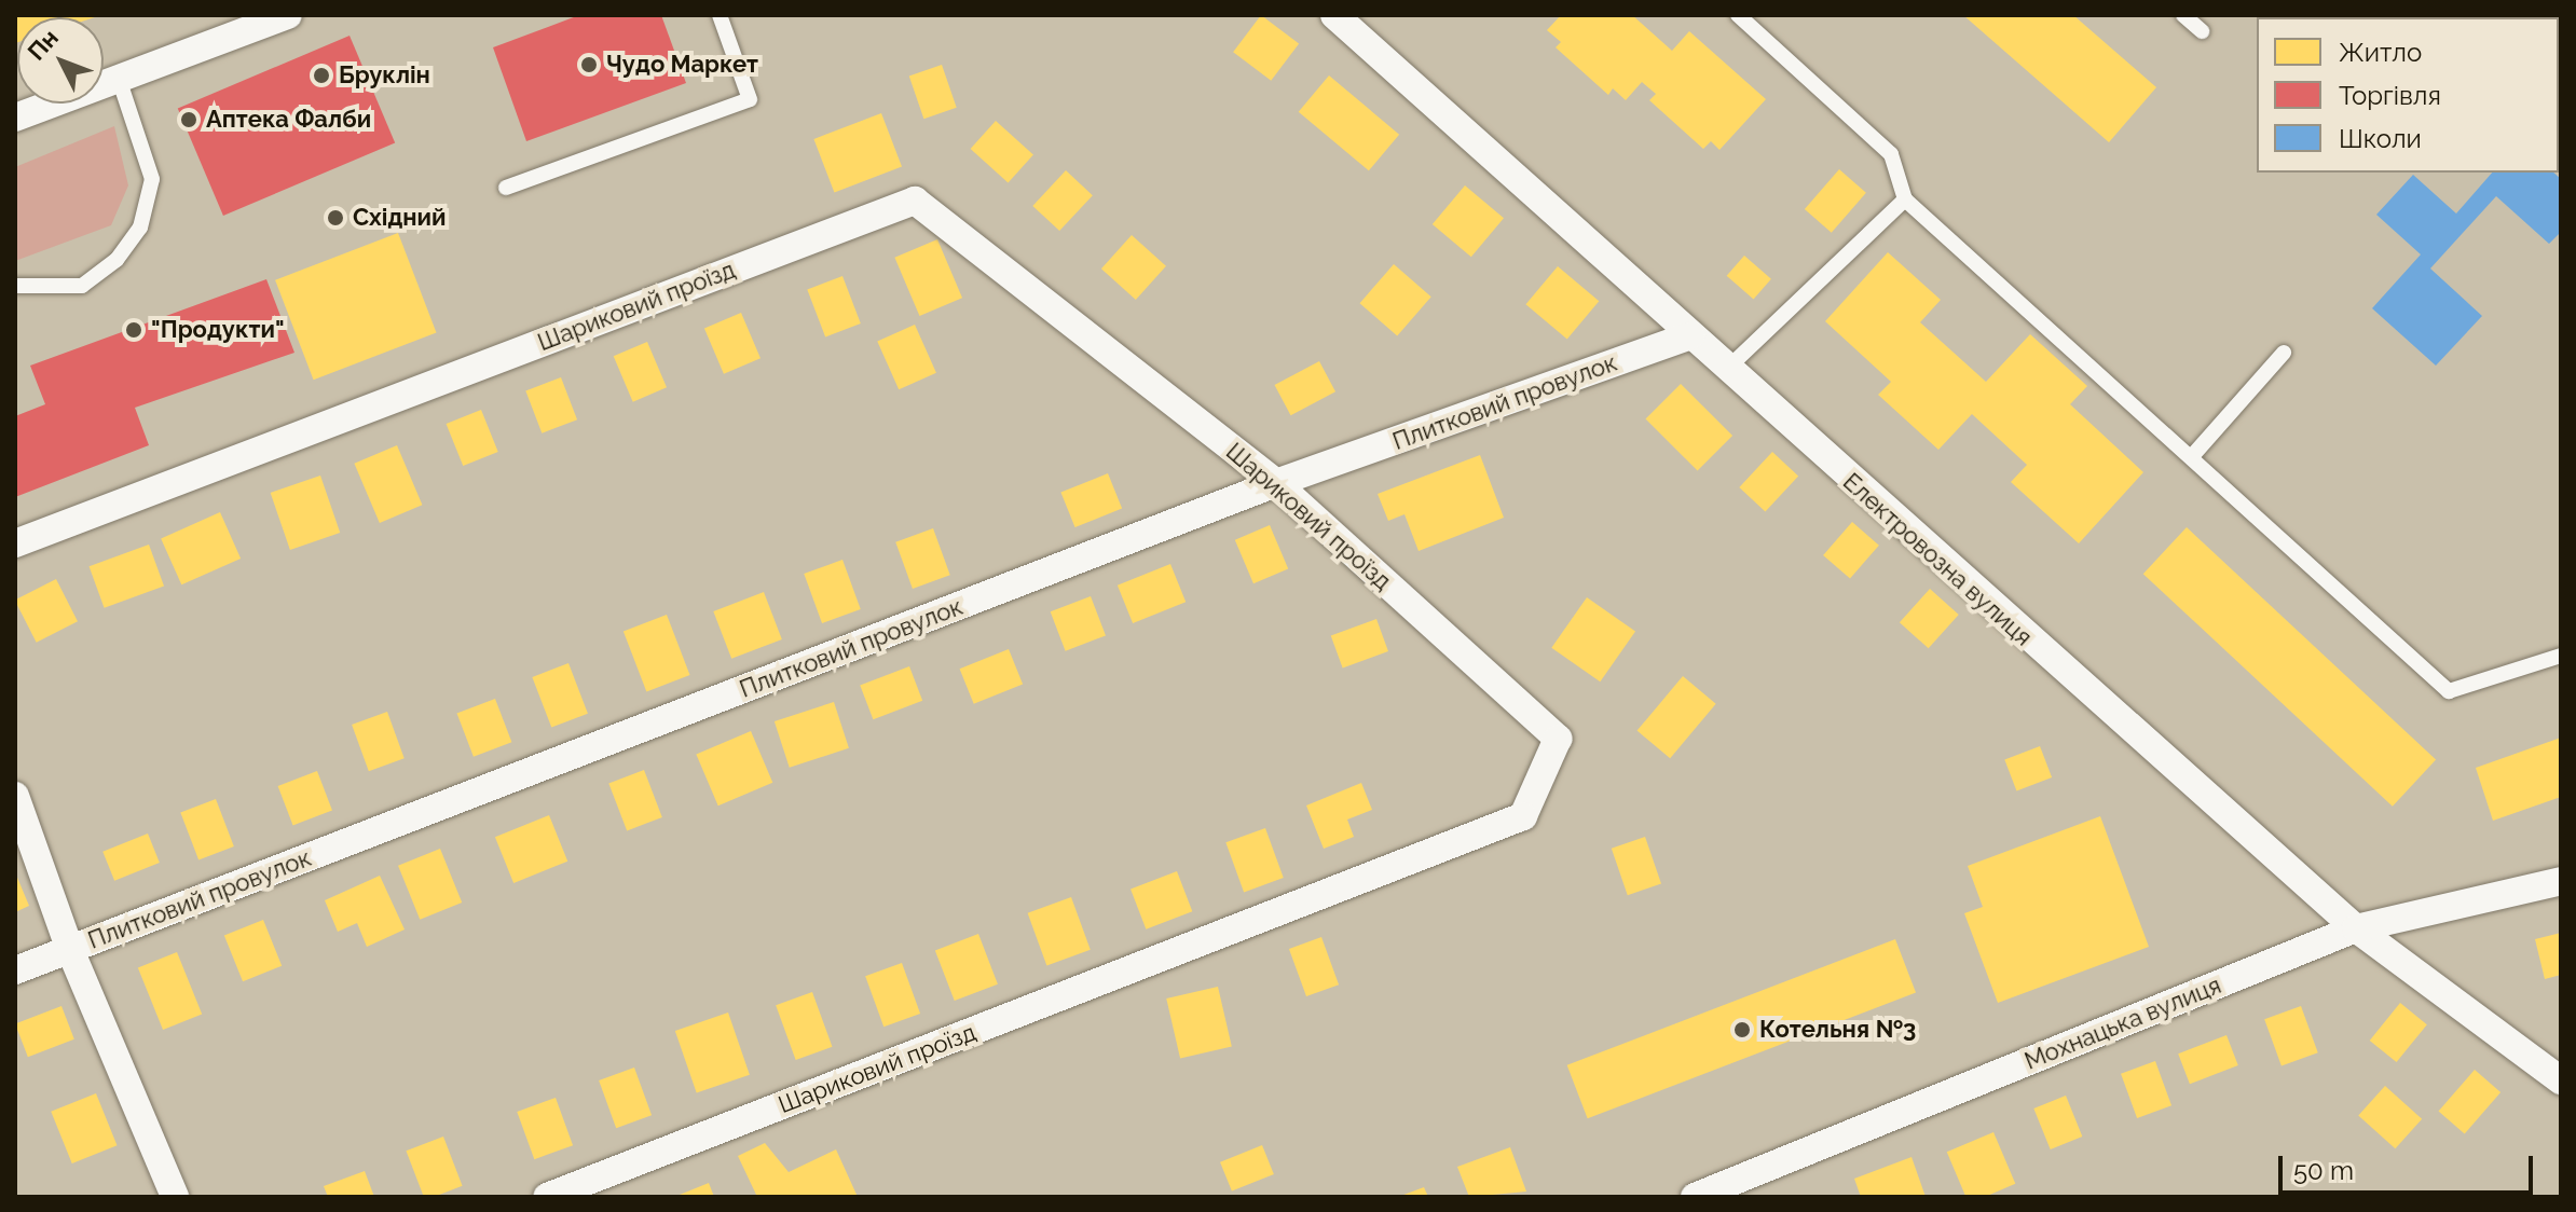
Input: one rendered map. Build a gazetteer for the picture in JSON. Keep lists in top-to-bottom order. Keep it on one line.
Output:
{"streets":{"street":["Шариковий проїзд","Плитковий провулок","Електровозна вулиця","Мохнацька вулиця"]},"crossings":[["Шариковий проїзд","Плитковий провулок"],["Плитковий провулок","Електровозна вулиця"],["Електровозна вулиця","Мохнацька вулиця"]],"places":["Чудо Маркет","Бруклін","Аптека Фалби","Східний","\"Продукти\"","Котельня №3"],"legend":["Житло","Торгівля","Школи"],"scale_bar":"50 m","north":"top left"}
